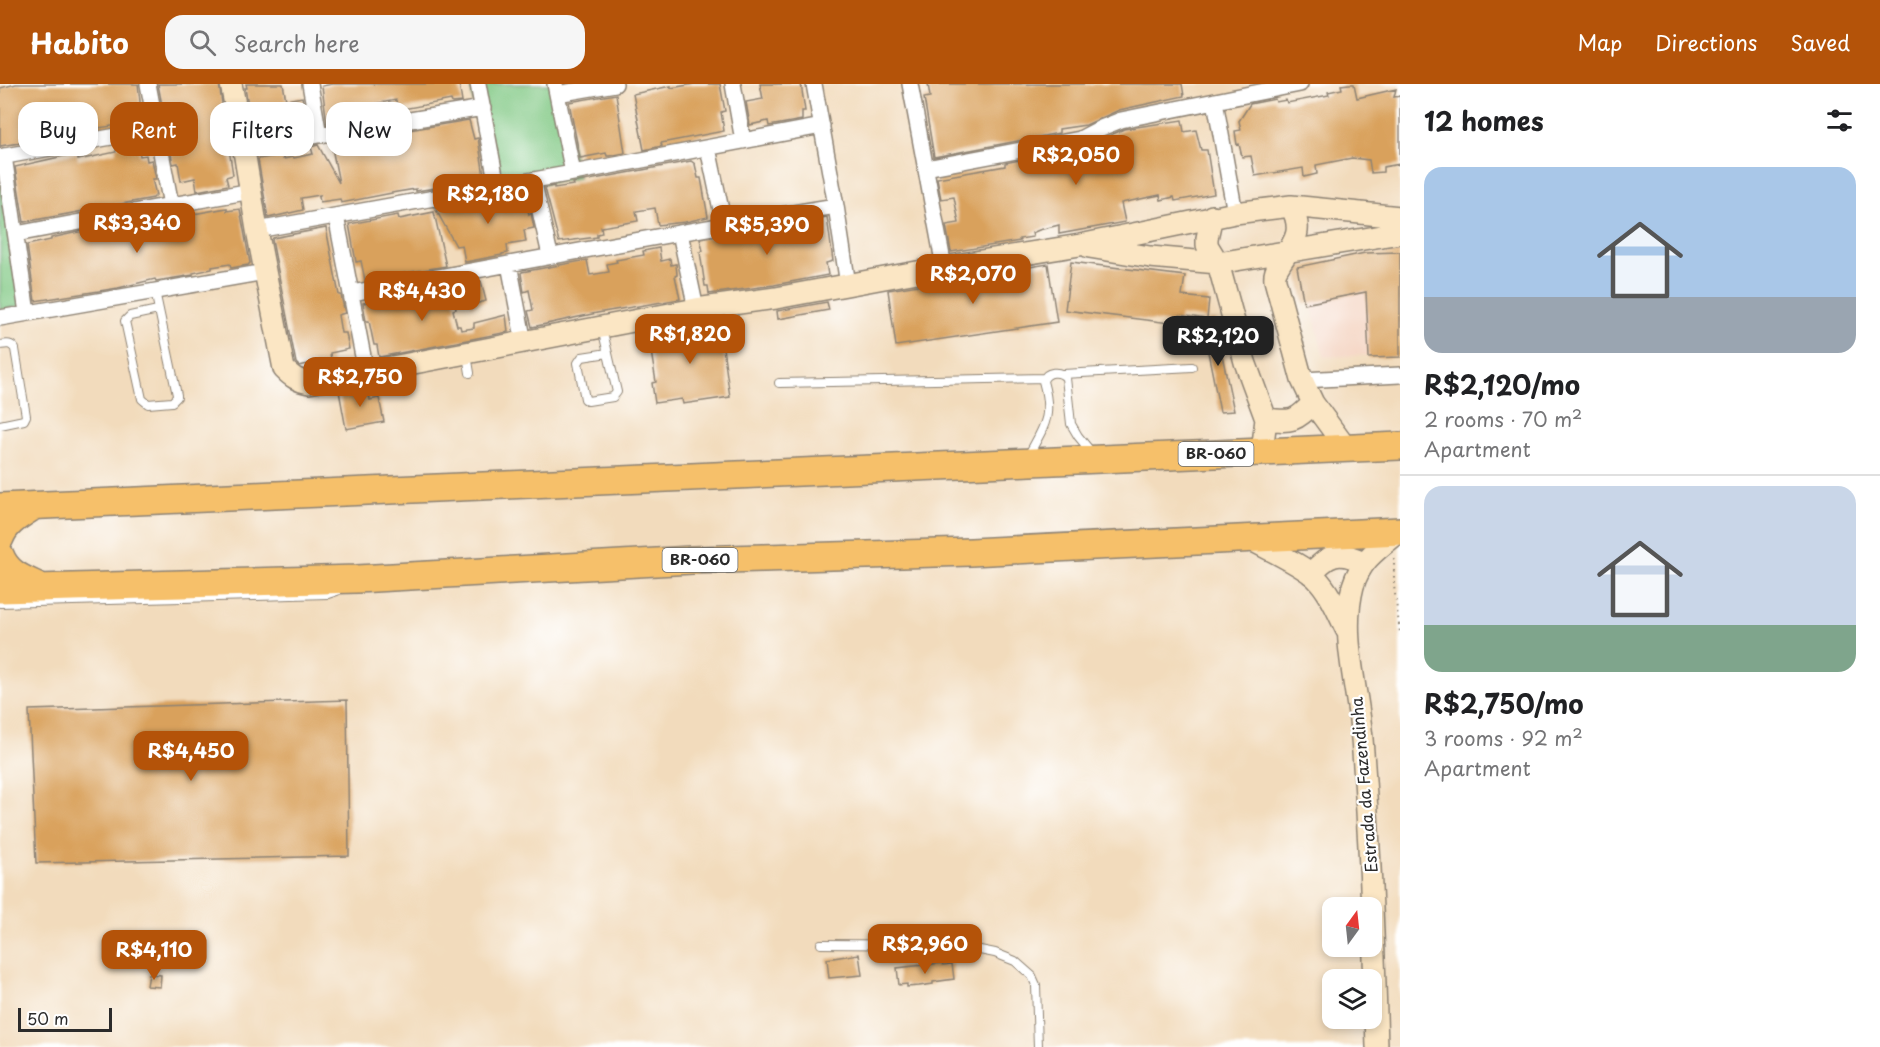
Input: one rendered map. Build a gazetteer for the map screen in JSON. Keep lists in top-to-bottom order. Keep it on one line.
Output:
{"streets":{"highway":["BR-060"],"street":["Estrada da Fazendinha"]},"crossings":[["BR-060","Estrada da Fazendinha"]],"scale_bar":"50 m","north":"top","page":{"header":"Habito","search":"Search here","nav":["Map","Directions","Saved"],"heading":"12 homes","chip":["Buy","Rent","Filters","New"],"price":["R$2,050","R$2,180","R$3,340","R$5,390","R$2,070","R$4,430","R$1,820","R$2,120","R$2,750","R$4,450","R$2,960","R$4,110"],"list":[{"name":"R$2,120/mo","note":"2 rooms · 70 m² · Apartment"},{"name":"R$2,750/mo","note":"3 rooms · 92 m² · Apartment"}],"scale":"50 m"}}
